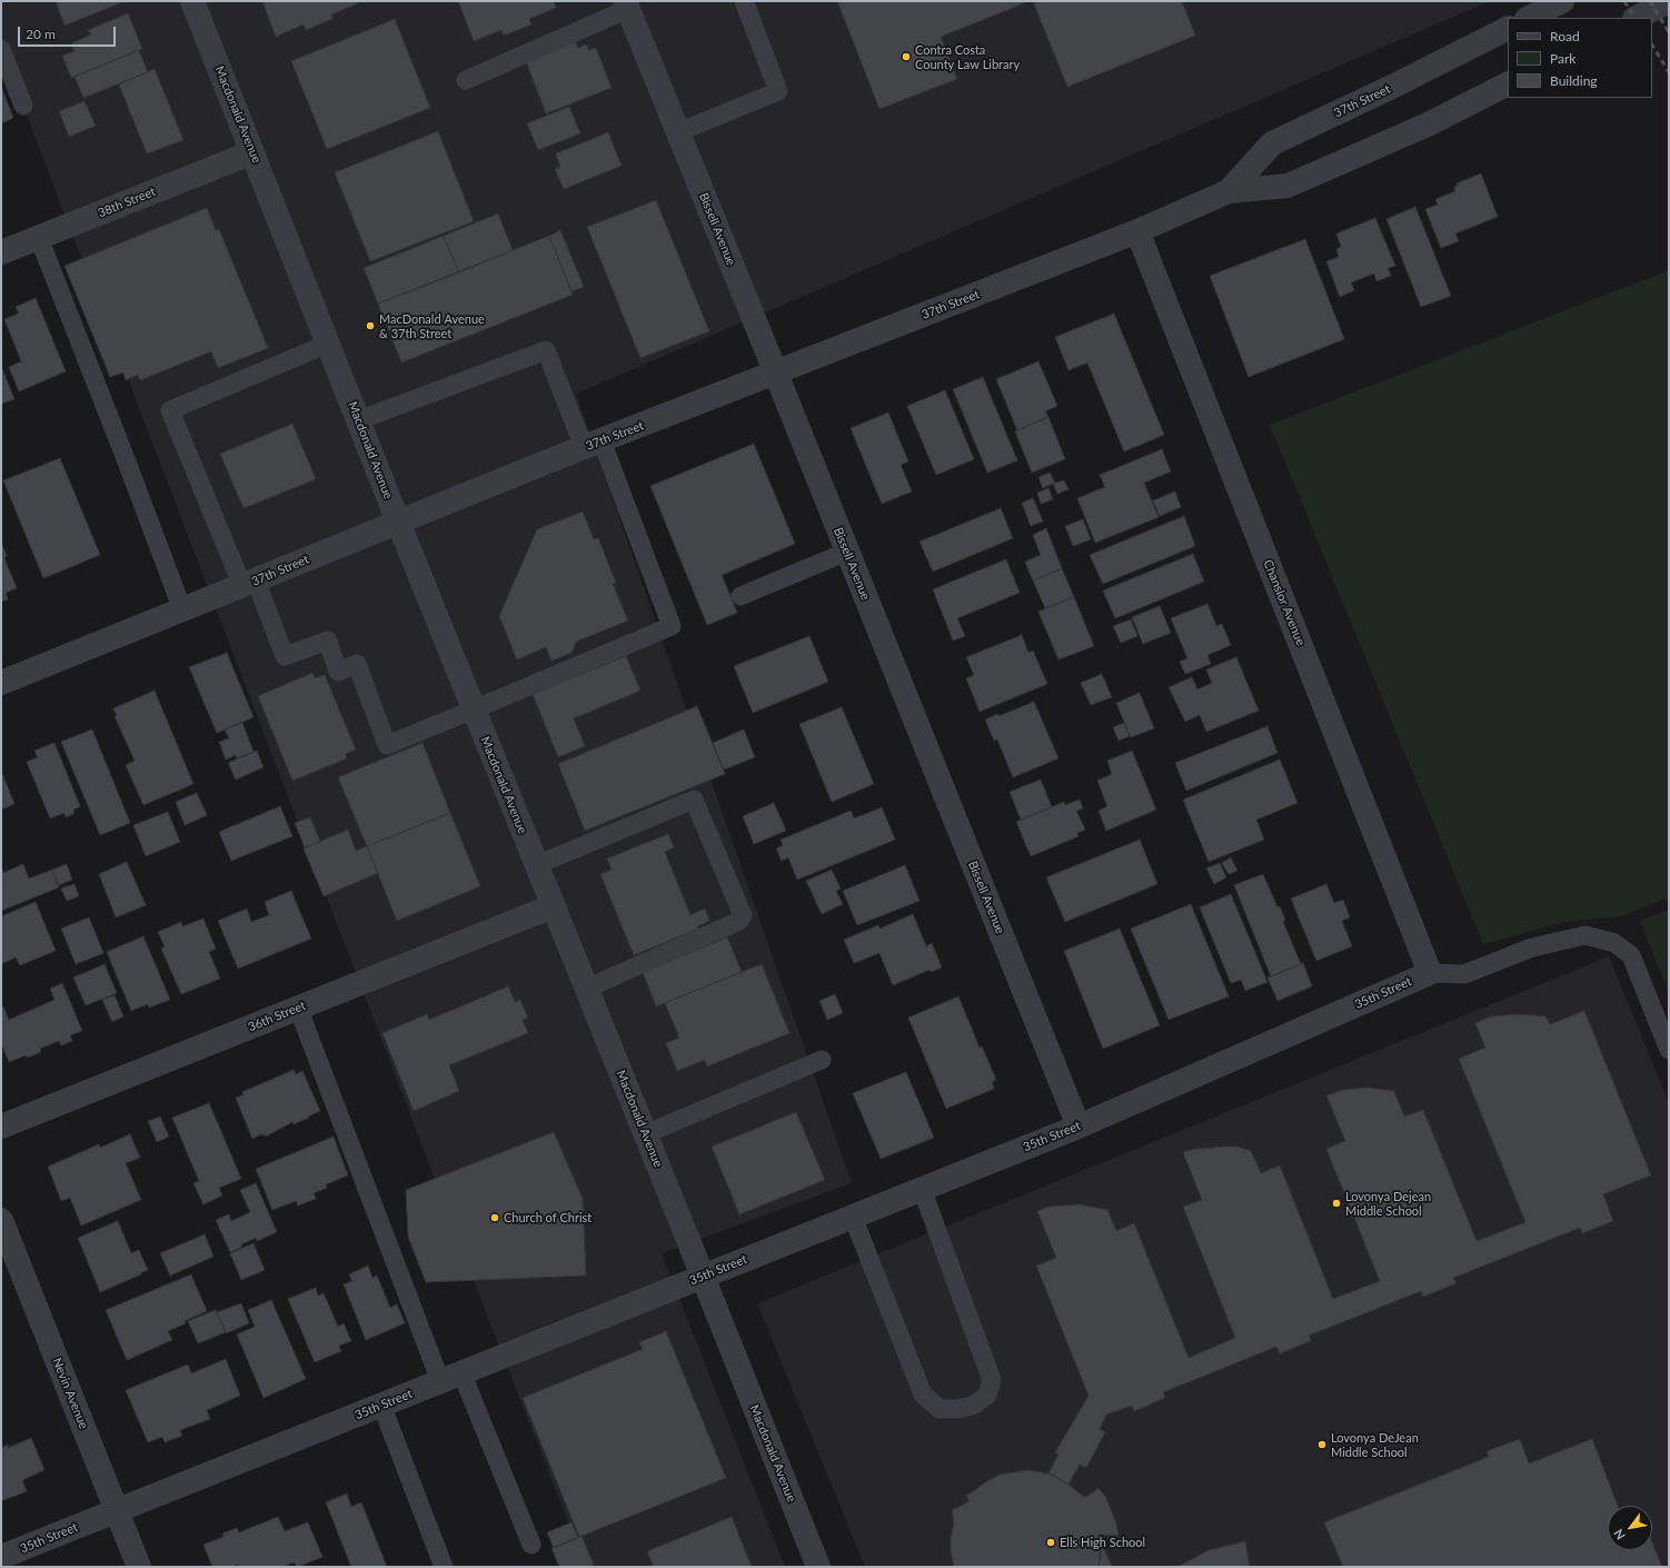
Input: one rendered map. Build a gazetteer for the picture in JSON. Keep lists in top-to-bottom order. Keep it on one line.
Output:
{"streets":{"street":["37th Street","Macdonald Avenue","38th Street","Bissell Avenue","Chanslor Avenue","35th Street","36th Street","Nevin Avenue"]},"crossings":[["37th Street","Macdonald Avenue"],["37th Street","Bissell Avenue"],["37th Street","Chanslor Avenue"],["Macdonald Avenue","38th Street"],["Macdonald Avenue","35th Street"],["Macdonald Avenue","36th Street"],["Bissell Avenue","35th Street"],["Chanslor Avenue","35th Street"],["35th Street","Nevin Avenue"]],"places":["Contra Costa County Law Library","MacDonald Avenue & 37th Street","Lovonya Dejean Middle School","Church of Christ","Lovonya DeJean Middle School","Ells High School"],"legend":["Road","Park","Building"],"scale_bar":"20 m","north":"bottom left"}
